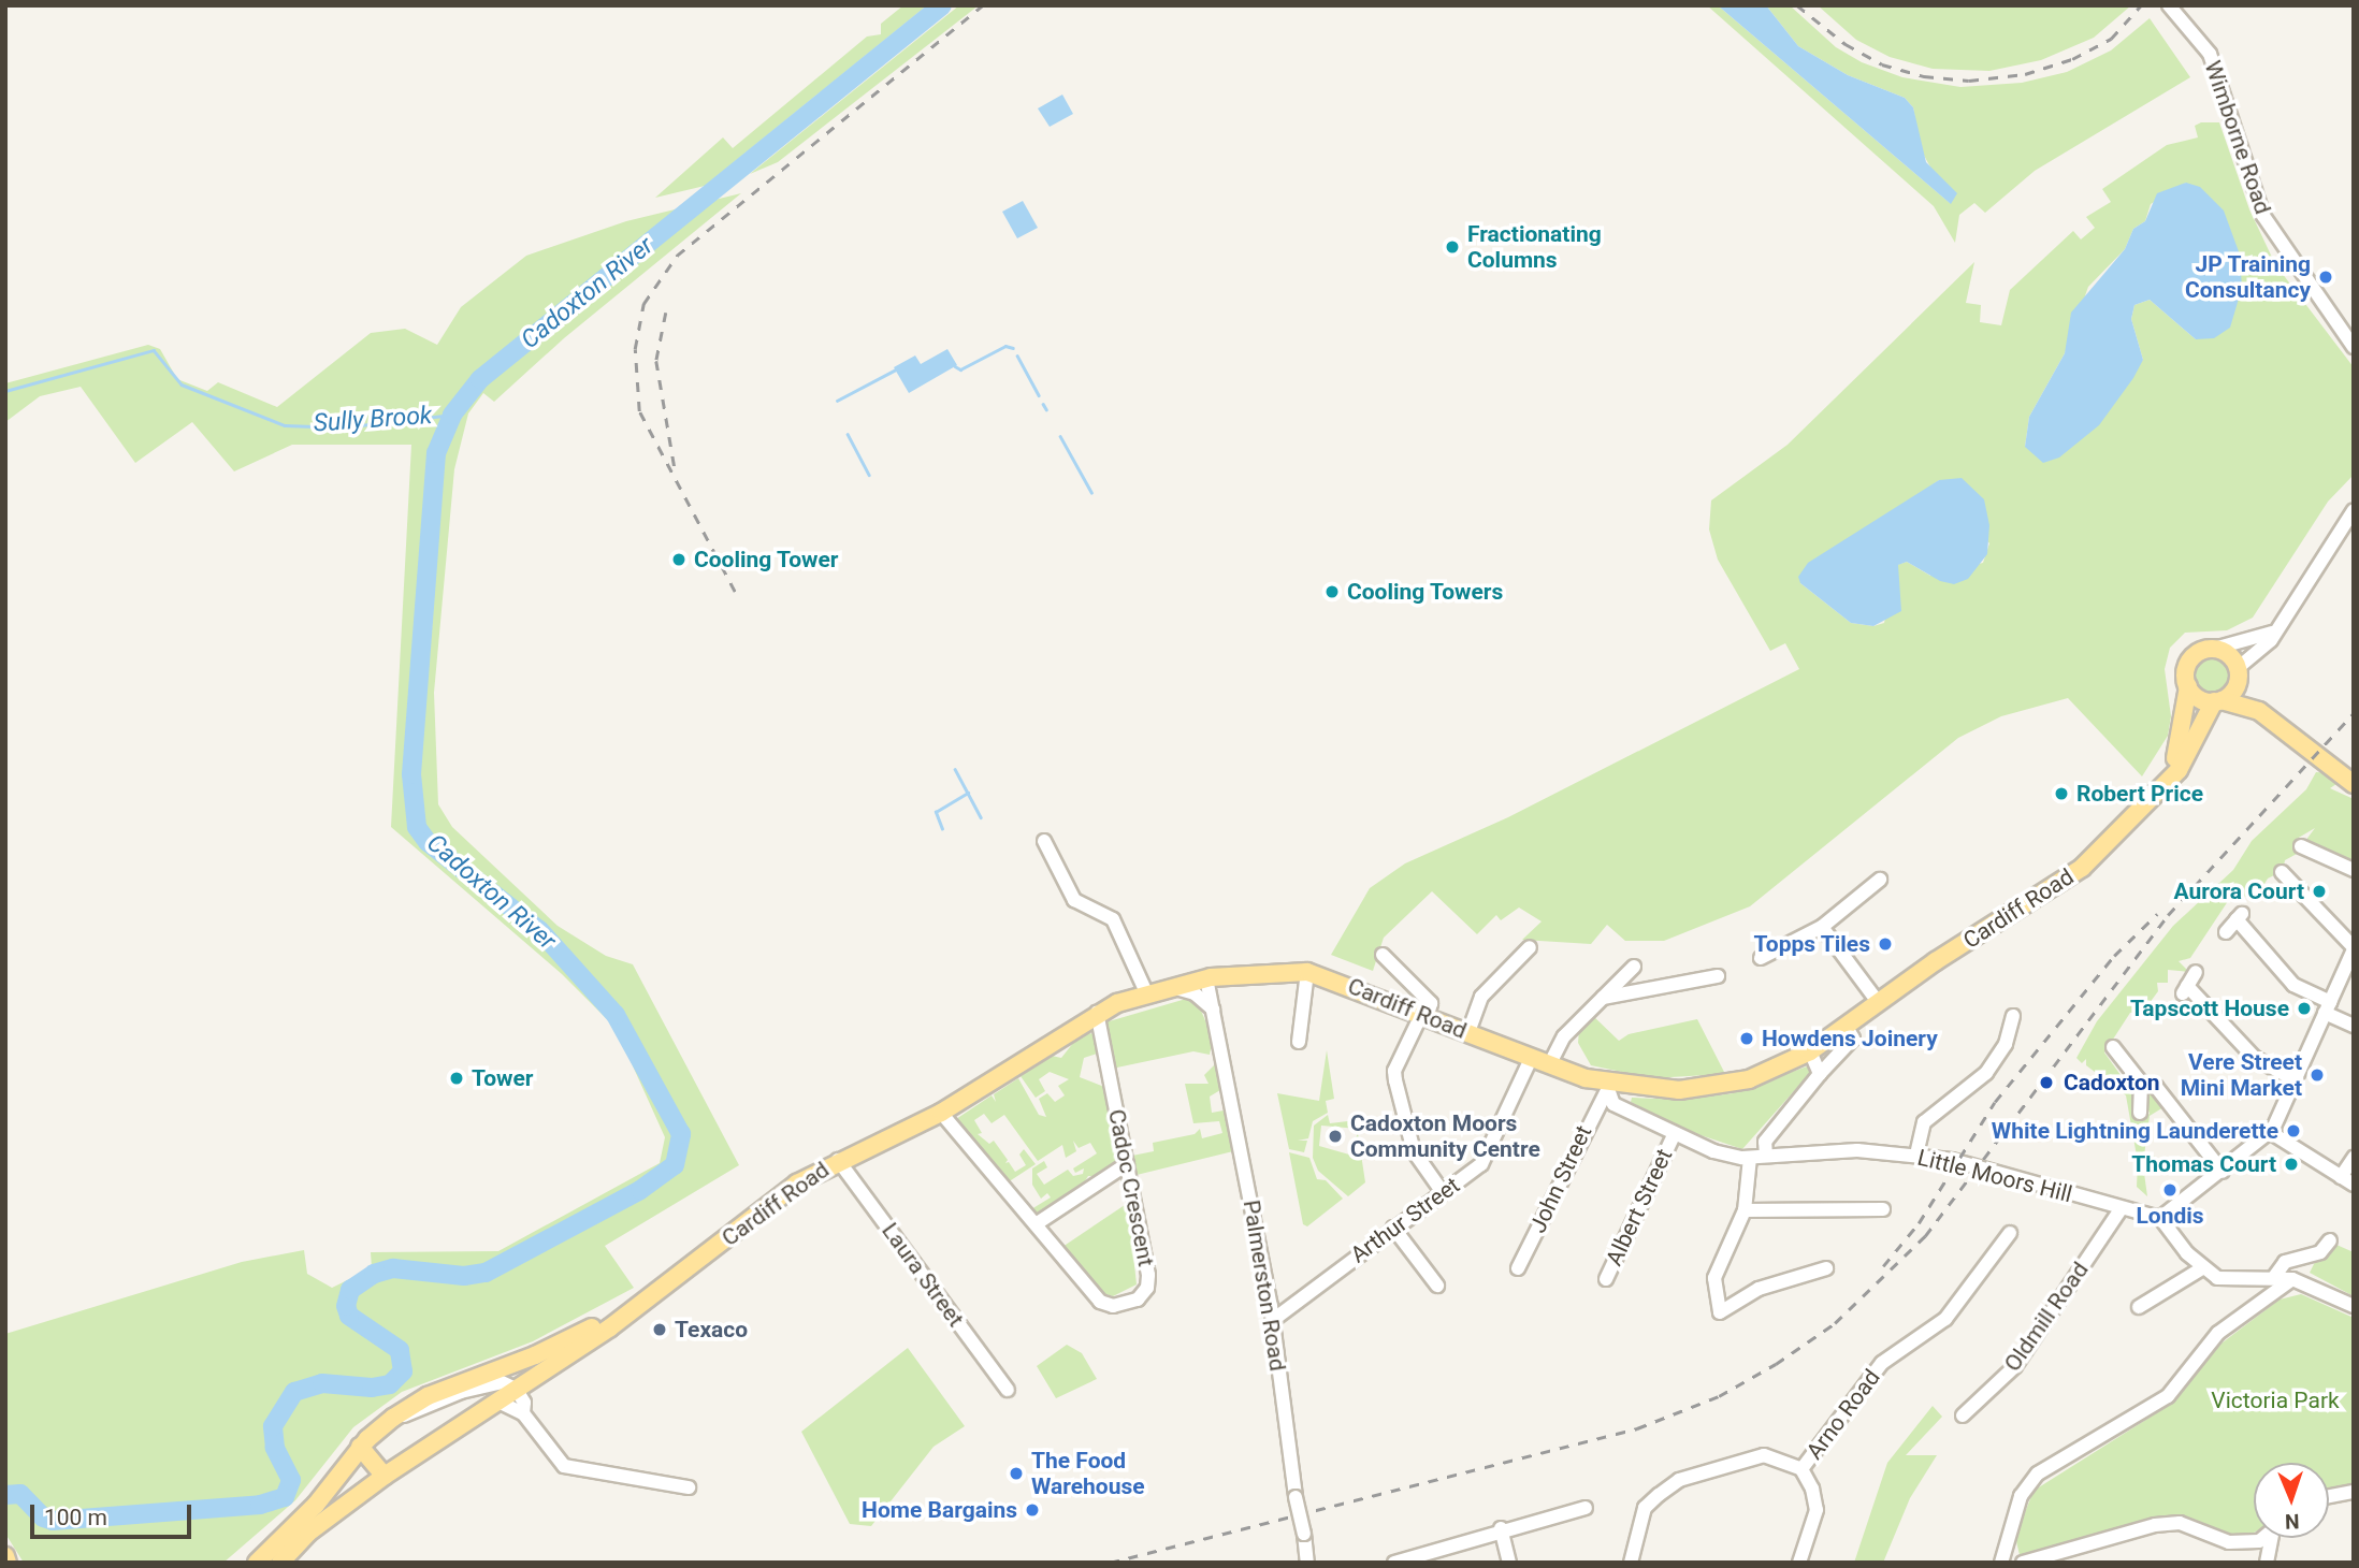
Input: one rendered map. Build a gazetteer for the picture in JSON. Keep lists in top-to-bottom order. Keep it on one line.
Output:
{"streets":{"main road":["Cardiff Road"],"street":["Wimborne Road","Little Moors Hill","John Street","Cadoc Crescent","Albert Street","Arthur Street","Laura Street","Palmerston Road","Oldmill Road","Arno Road"]},"crossings":[["Cardiff Road","Little Moors Hill"],["Cardiff Road","John Street"],["Cardiff Road","Cadoc Crescent"],["Cardiff Road","Arthur Street"],["Cardiff Road","Laura Street"],["Cardiff Road","Palmerston Road"],["Little Moors Hill","John Street"],["Little Moors Hill","Albert Street"],["Little Moors Hill","Oldmill Road"],["Arthur Street","Palmerston Road"]],"water":["Cadoxton River","Sully Brook"],"parks":["Victoria Park"],"places":["Fractionating Columns","JP Training Consultancy","Cooling Tower","Cooling Towers","Robert Price","Aurora Court","Topps Tiles","Tapscott House","Howdens Joinery","Vere Street Mini Market","Tower","Cadoxton","White Lightning Launderette","Cadoxton Moors Community Centre","Thomas Court","Londis","Texaco","The Food Warehouse","Home Bargains"],"scale_bar":"100 m","north":"bottom"}
